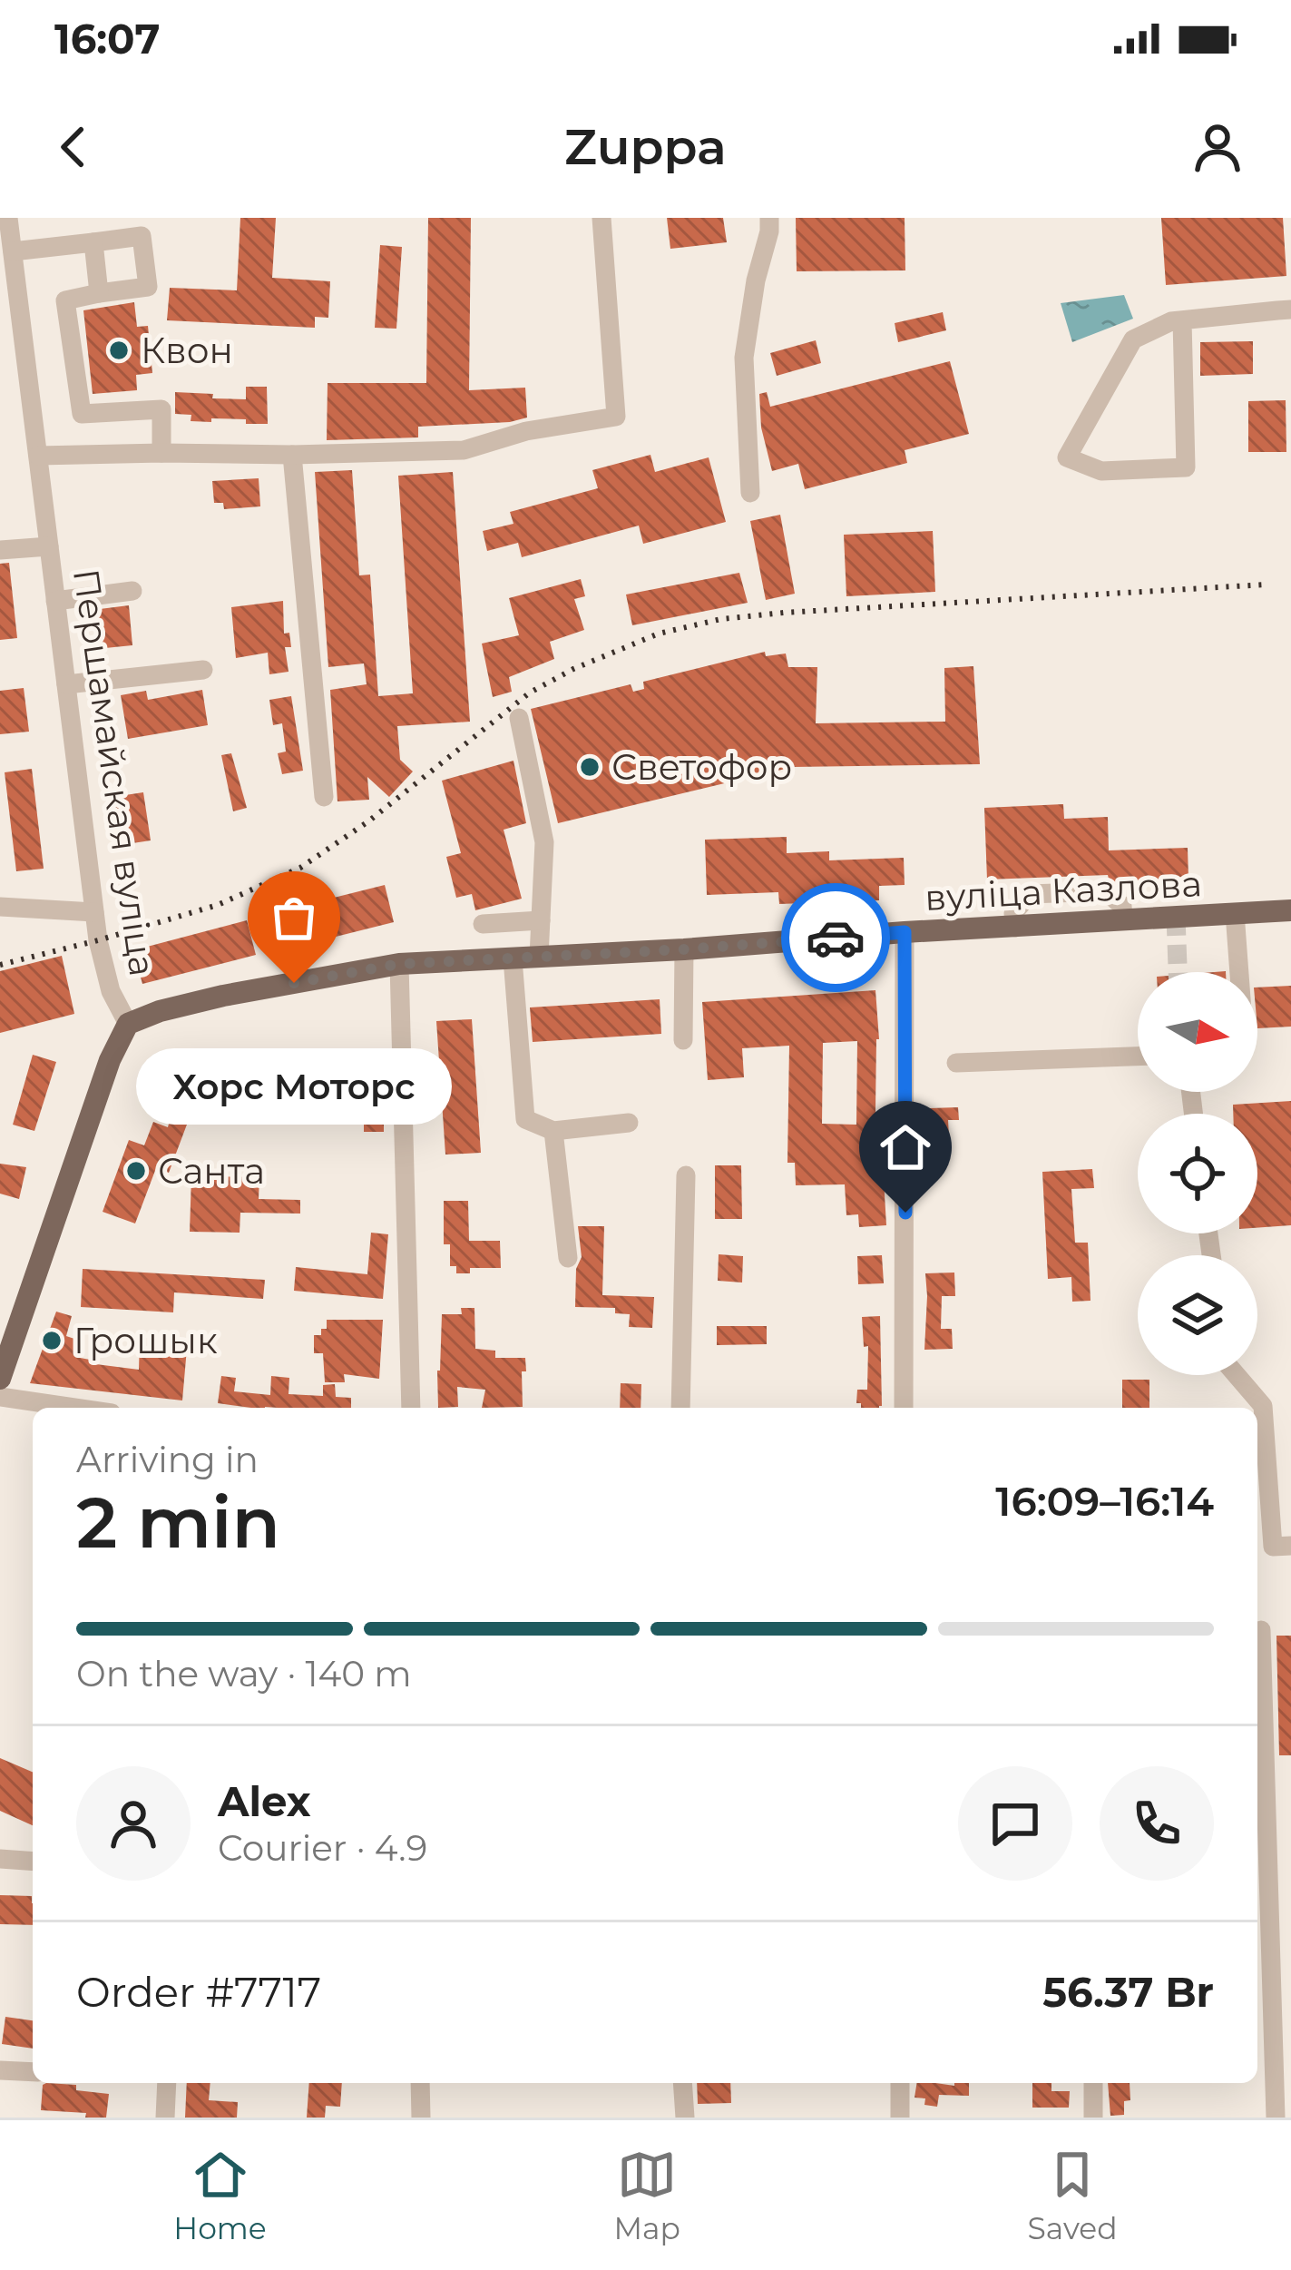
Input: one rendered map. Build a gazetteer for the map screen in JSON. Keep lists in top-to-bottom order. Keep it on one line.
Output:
{"streets":{"main road":["Першамайская вуліца","вуліца Казлова"]},"crossings":[["Першамайская вуліца","вуліца Казлова"]],"places":["Квон","Светофор","Хорс Моторс","Санта","Грошык"],"north":"right","page":{"status":"16:07","header":"Zuppa","bubble":"Хорс Моторс","heading":["2 min","Arriving in","16:09–16:14"],"panel":["Alex","Courier · 4.9","Order #7717","56.37 Br"],"bar":"On the way · 140 m","tabs":["Home","Map","Saved"]}}
